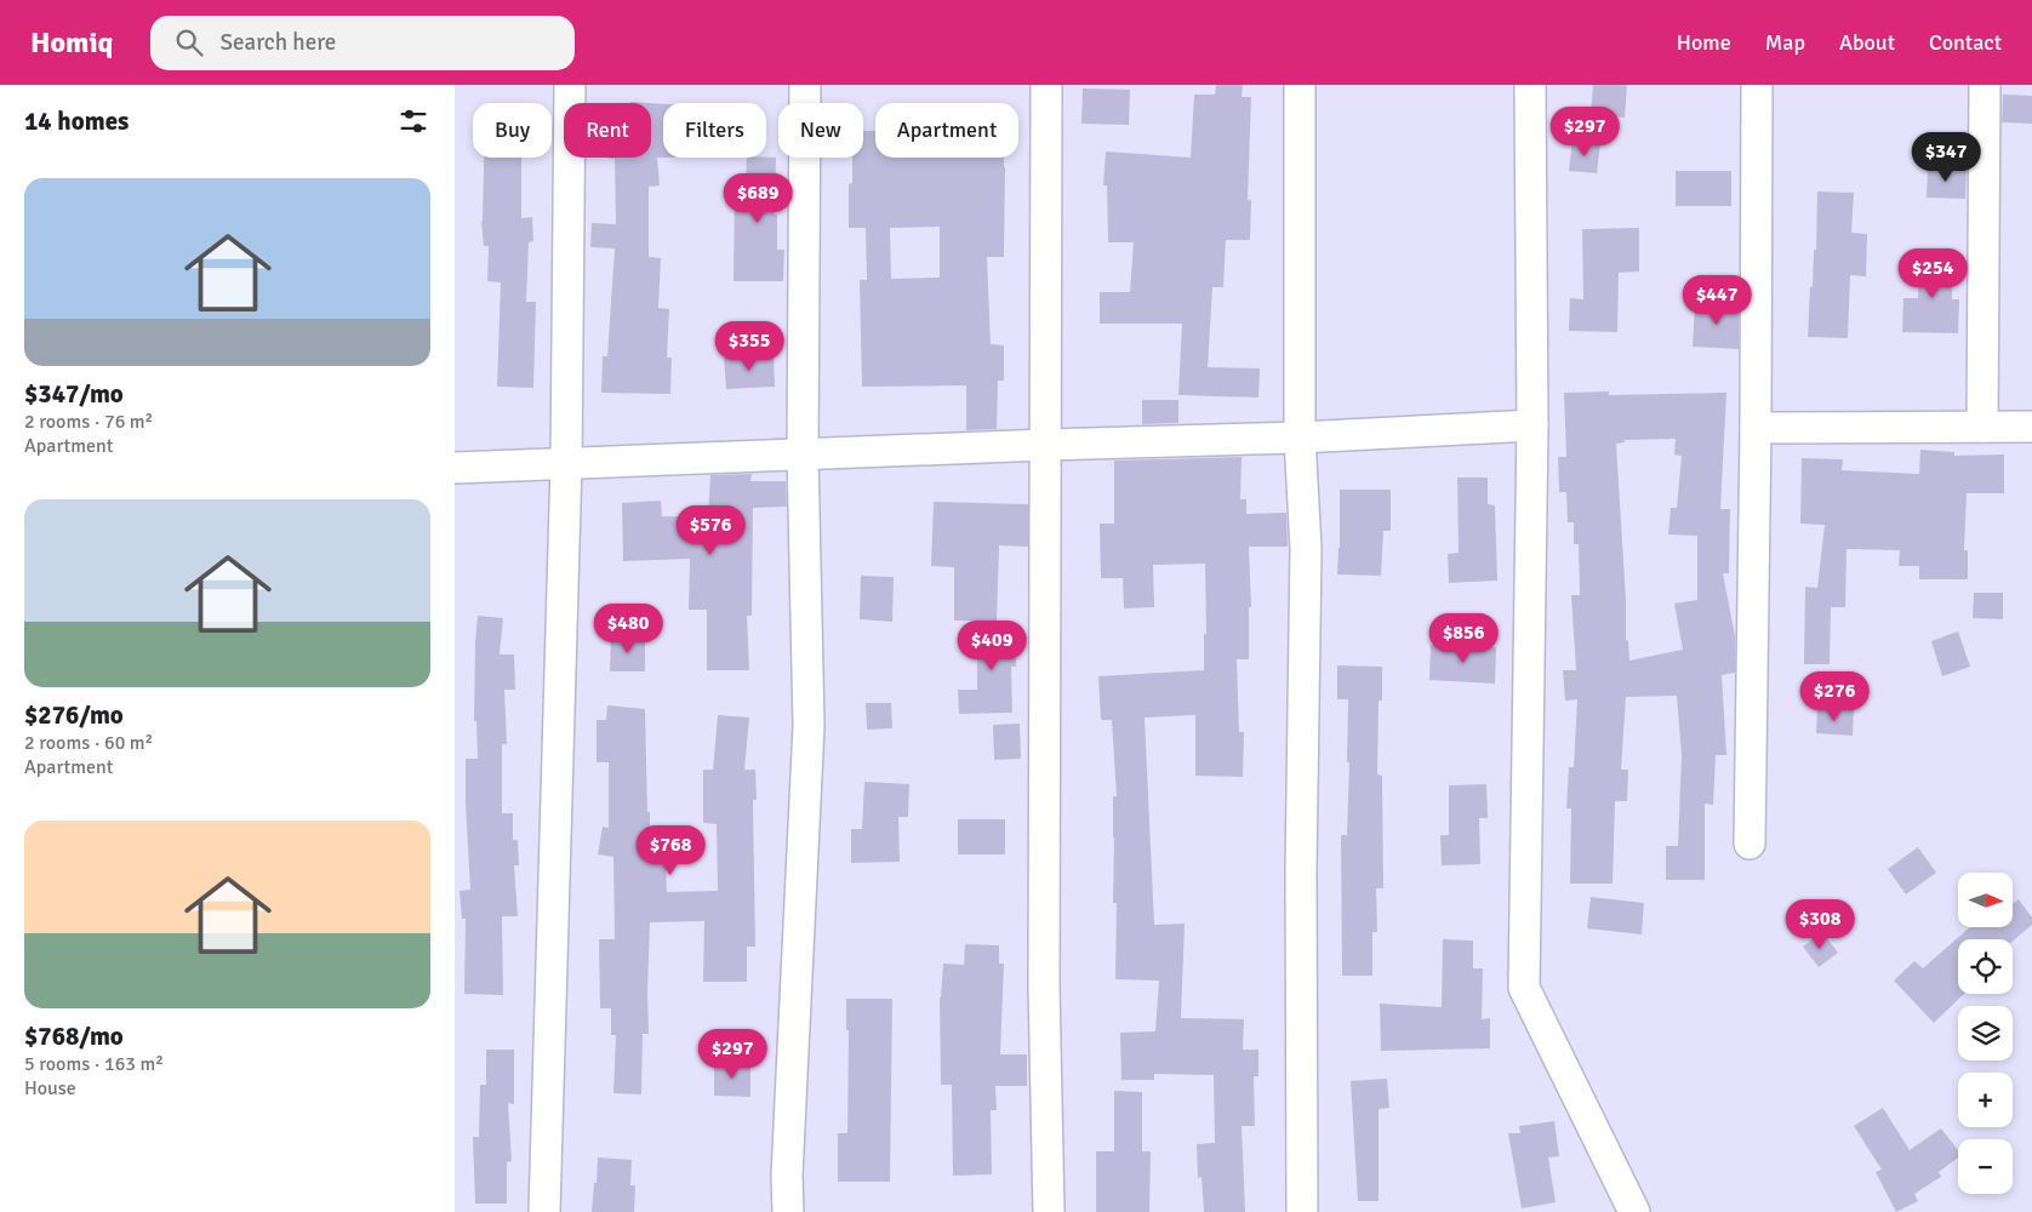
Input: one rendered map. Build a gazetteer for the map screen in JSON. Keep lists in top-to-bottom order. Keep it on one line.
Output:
{"north":"right","page":{"header":"Homiq","search":"Search here","nav":["Home","Map","About","Contact"],"heading":"14 homes","chip":["Buy","Rent","Filters","New","Apartment"],"price":["$297","$347","$689","$254","$447","$355","$576","$480","$856","$409","$276","$768","$308","$297"],"list":[{"name":"$347/mo","note":"2 rooms · 76 m² · Apartment"},{"name":"$276/mo","note":"2 rooms · 60 m² · Apartment"},{"name":"$768/mo","note":"5 rooms · 163 m² · House"}],"map_buttons":["+","−"]}}
